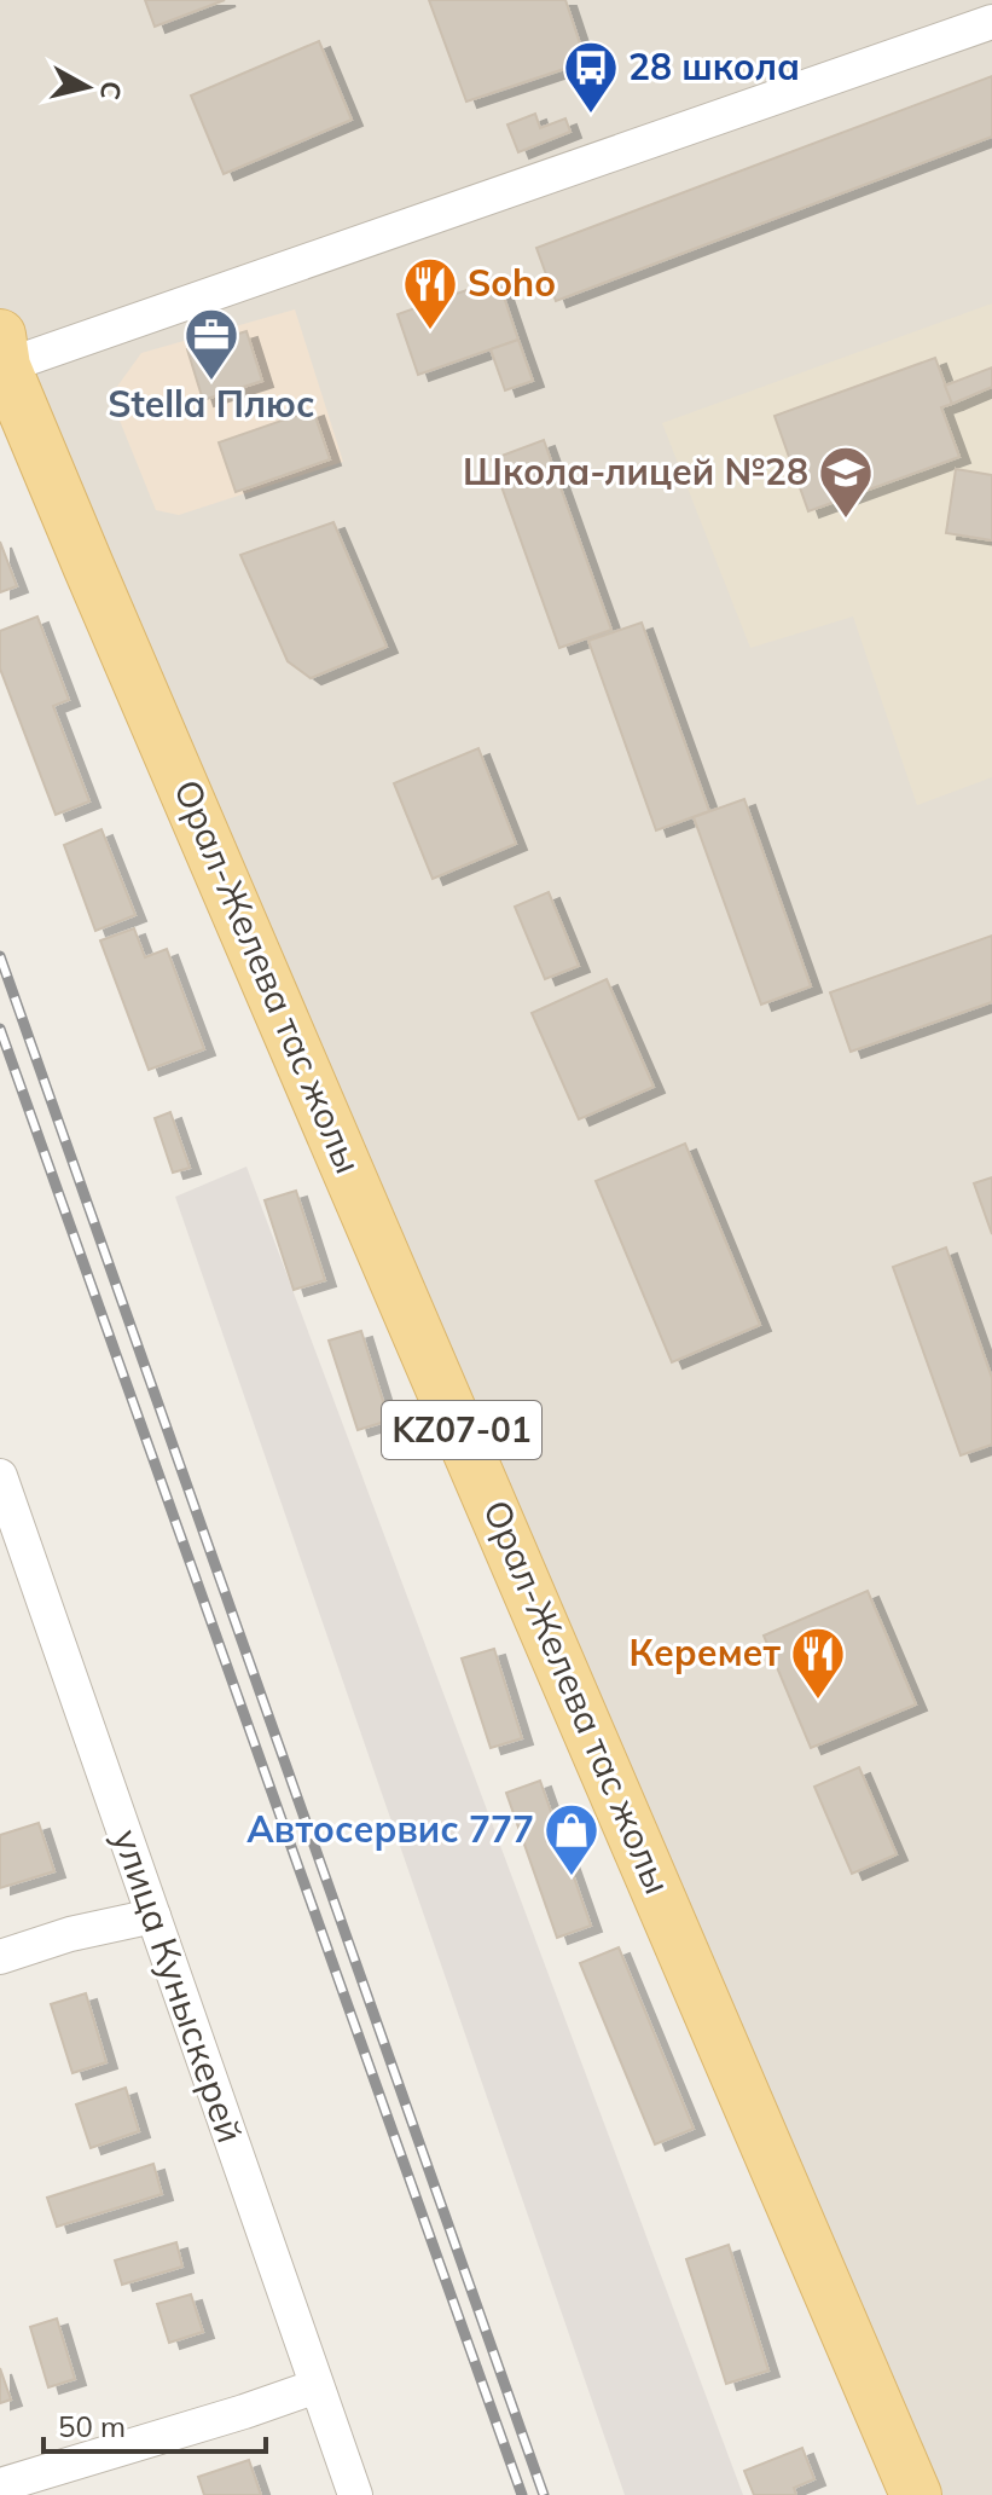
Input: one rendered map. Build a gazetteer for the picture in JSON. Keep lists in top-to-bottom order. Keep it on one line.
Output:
{"streets":{"main road":["Орал-Желева тас жолы","KZ07-01"],"street":["улица Куныскерей"]},"places":{"bus stop":["28 школа"],"restaurant":["Soho","Керемет"],"office":["Stella Плюс"],"school or university":["Школа-лицей №28"],"shop":["Автосервис 777"]},"scale_bar":"50 m","north":"right"}
